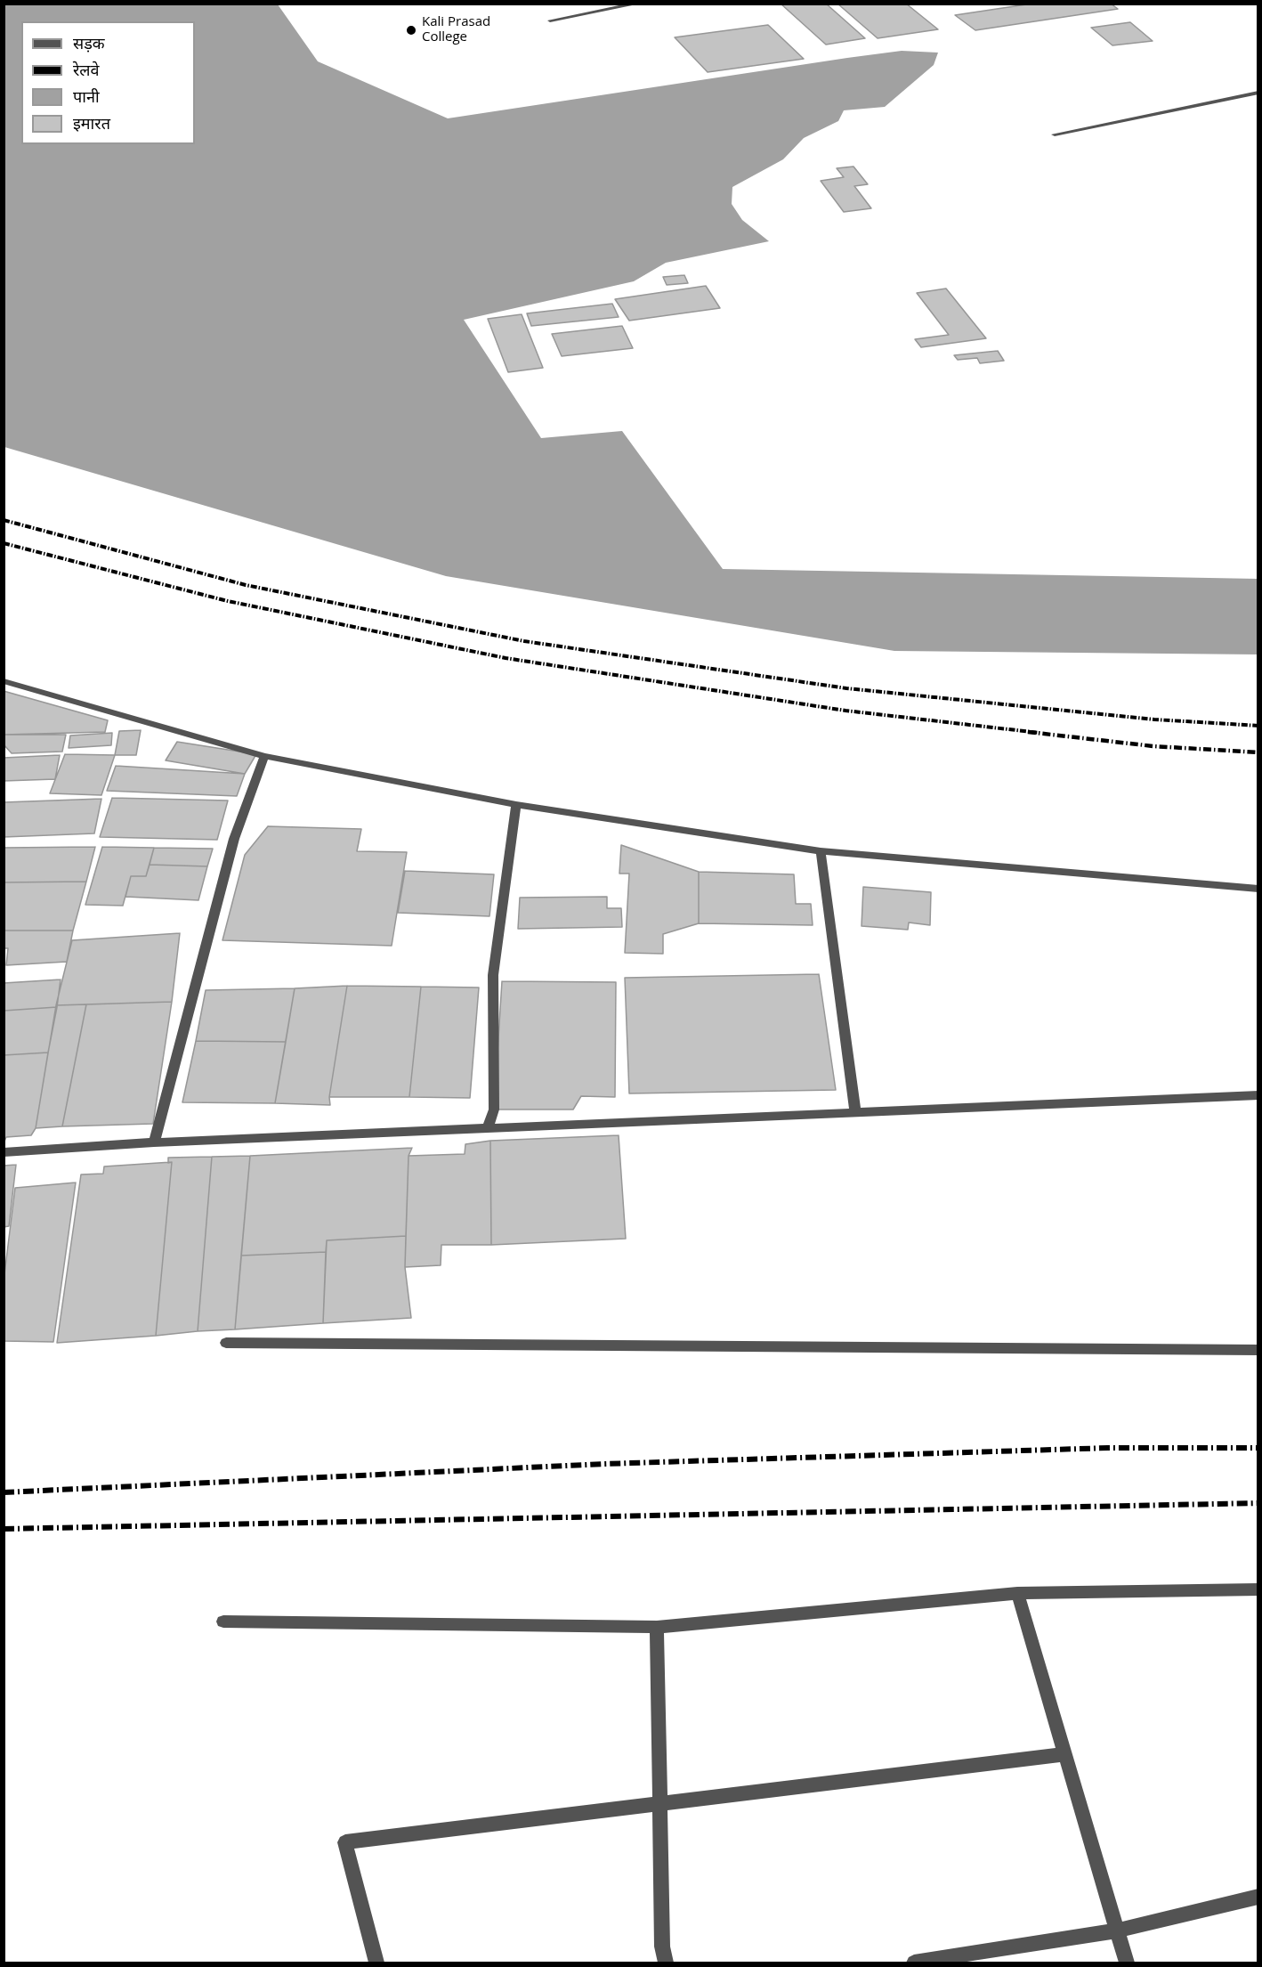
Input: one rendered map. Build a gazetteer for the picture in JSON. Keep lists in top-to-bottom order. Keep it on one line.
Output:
{"places":["Kali Prasad College"],"legend":["सड़क","रेलवे","पानी","इमारत"]}
